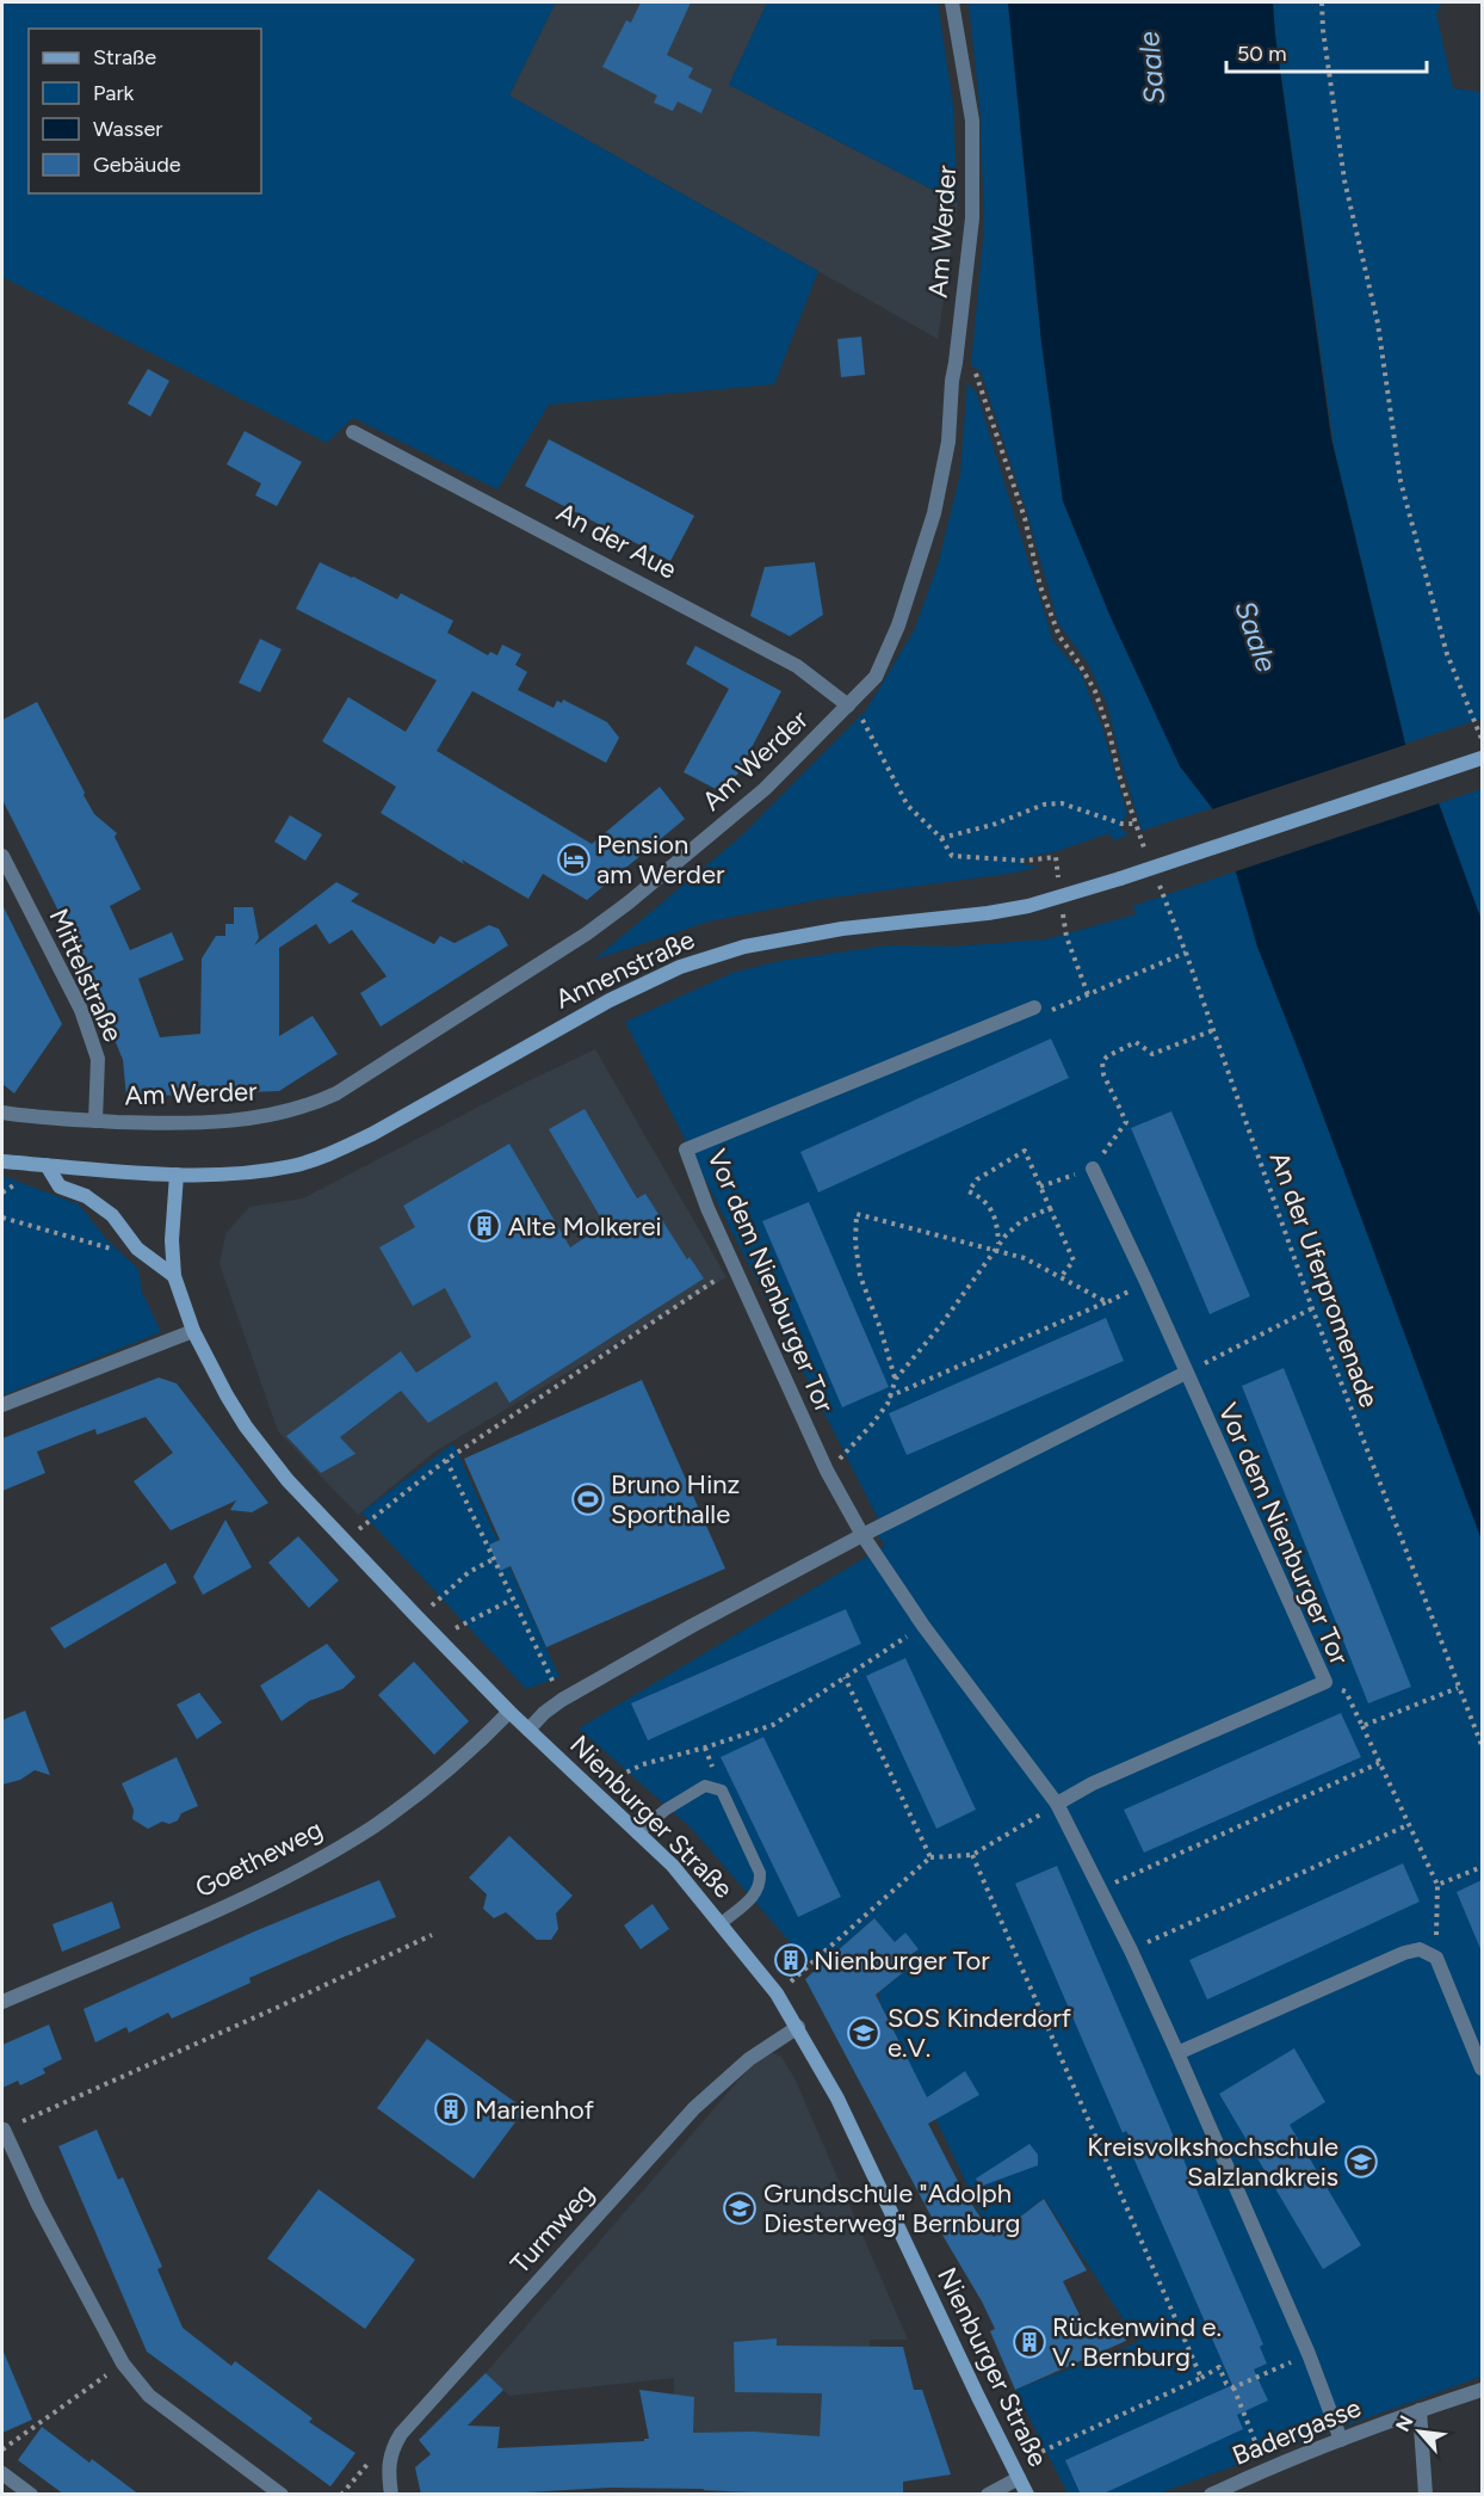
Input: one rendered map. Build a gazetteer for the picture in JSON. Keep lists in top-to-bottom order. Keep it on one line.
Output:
{"streets":{"street":["Am Werder","An der Aue","Annenstraße","Mittelstraße","Vor dem Nienburger Tor","Nienburger Straße","Goetheweg","Turmweg","Badergasse"],"path":["An der Uferpromenade"]},"crossings":[["Am Werder","An der Aue"],["Am Werder","Mittelstraße"],["Annenstraße","Nienburger Straße"],["Vor dem Nienburger Tor","Badergasse"],["Nienburger Straße","Goetheweg"],["Nienburger Straße","Turmweg"]],"water":["Saale"],"places":{"hotel":["Pension am Werder"],"building":["Alte Molkerei","Nienburger Tor","Marienhof","Rückenwind e. V. Bernburg"],"sports":["Bruno Hinz Sporthalle"],"school or university":["SOS Kinderdorf e.V.","Kreisvolkshochschule Salzlandkreis","Grundschule \"Adolph Diesterweg\" Bernburg"]},"legend":["Straße","Park","Wasser","Gebäude"],"scale_bar":"50 m","north":"top left"}
